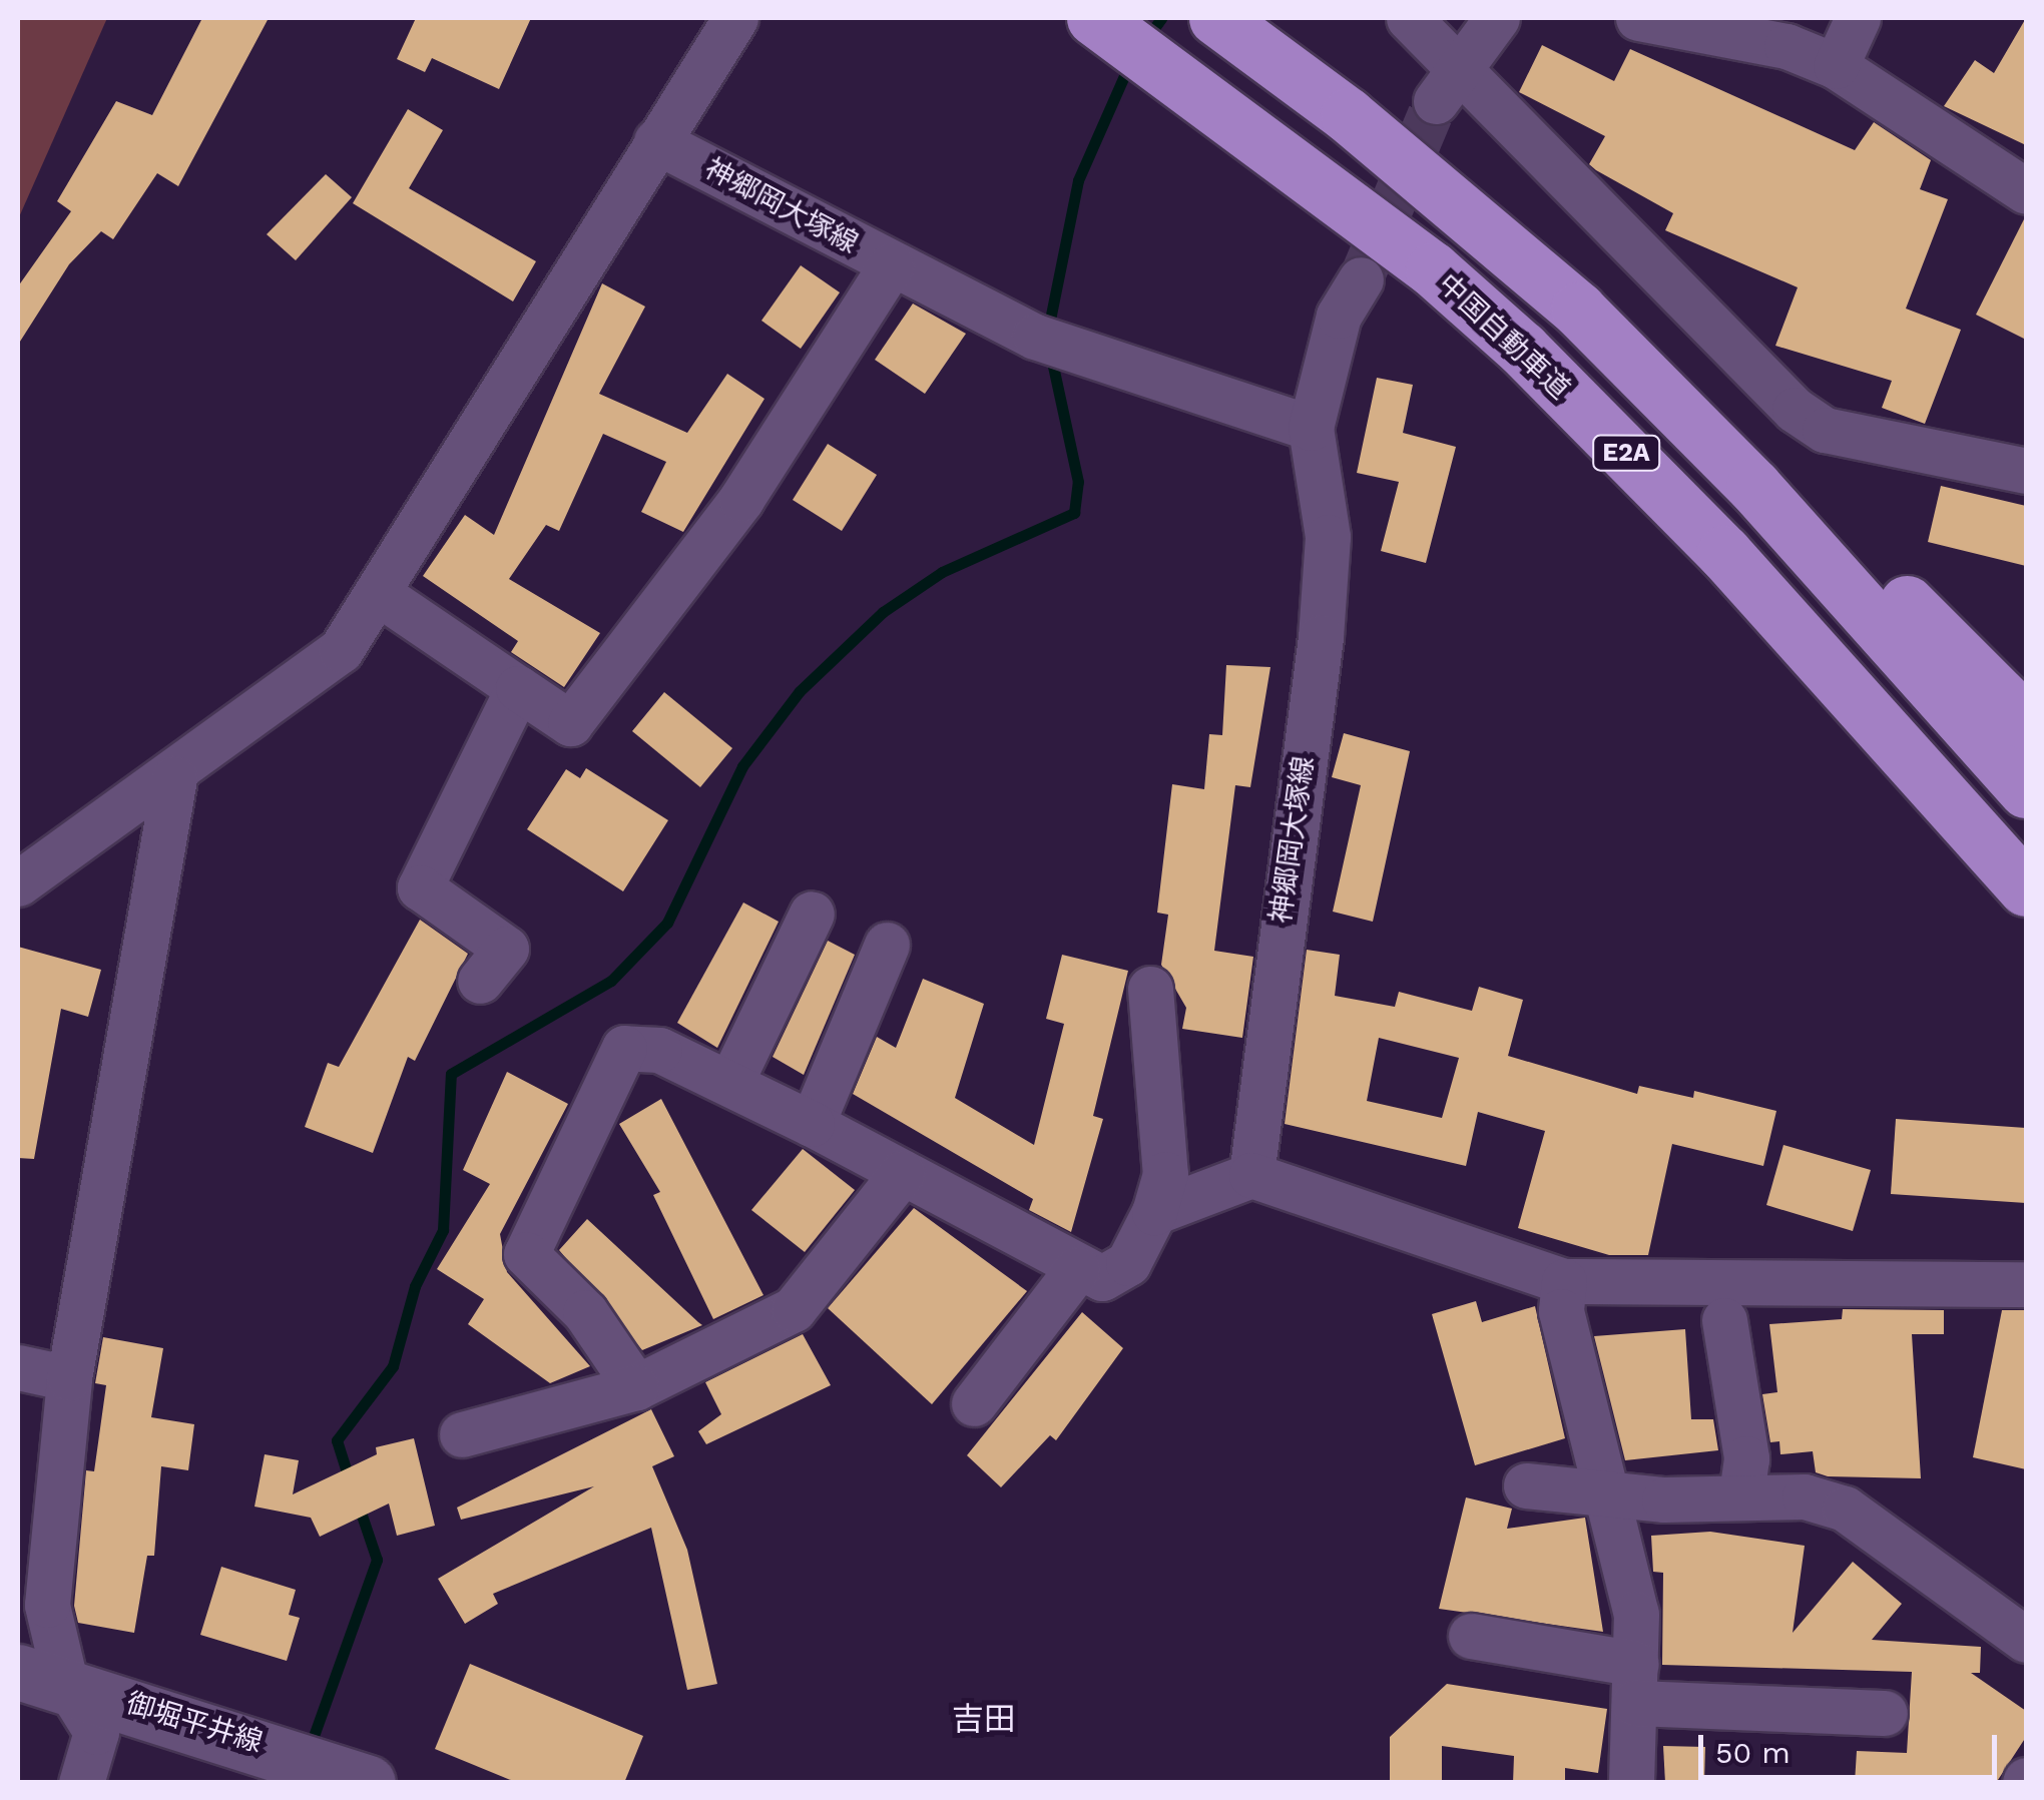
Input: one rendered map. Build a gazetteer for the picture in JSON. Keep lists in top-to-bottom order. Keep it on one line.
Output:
{"streets":{"highway":["中国自動車道","E2A"],"street":["神郷岡大塚線","御堀平井線"]},"districts":["吉田"],"scale_bar":"50 m"}
